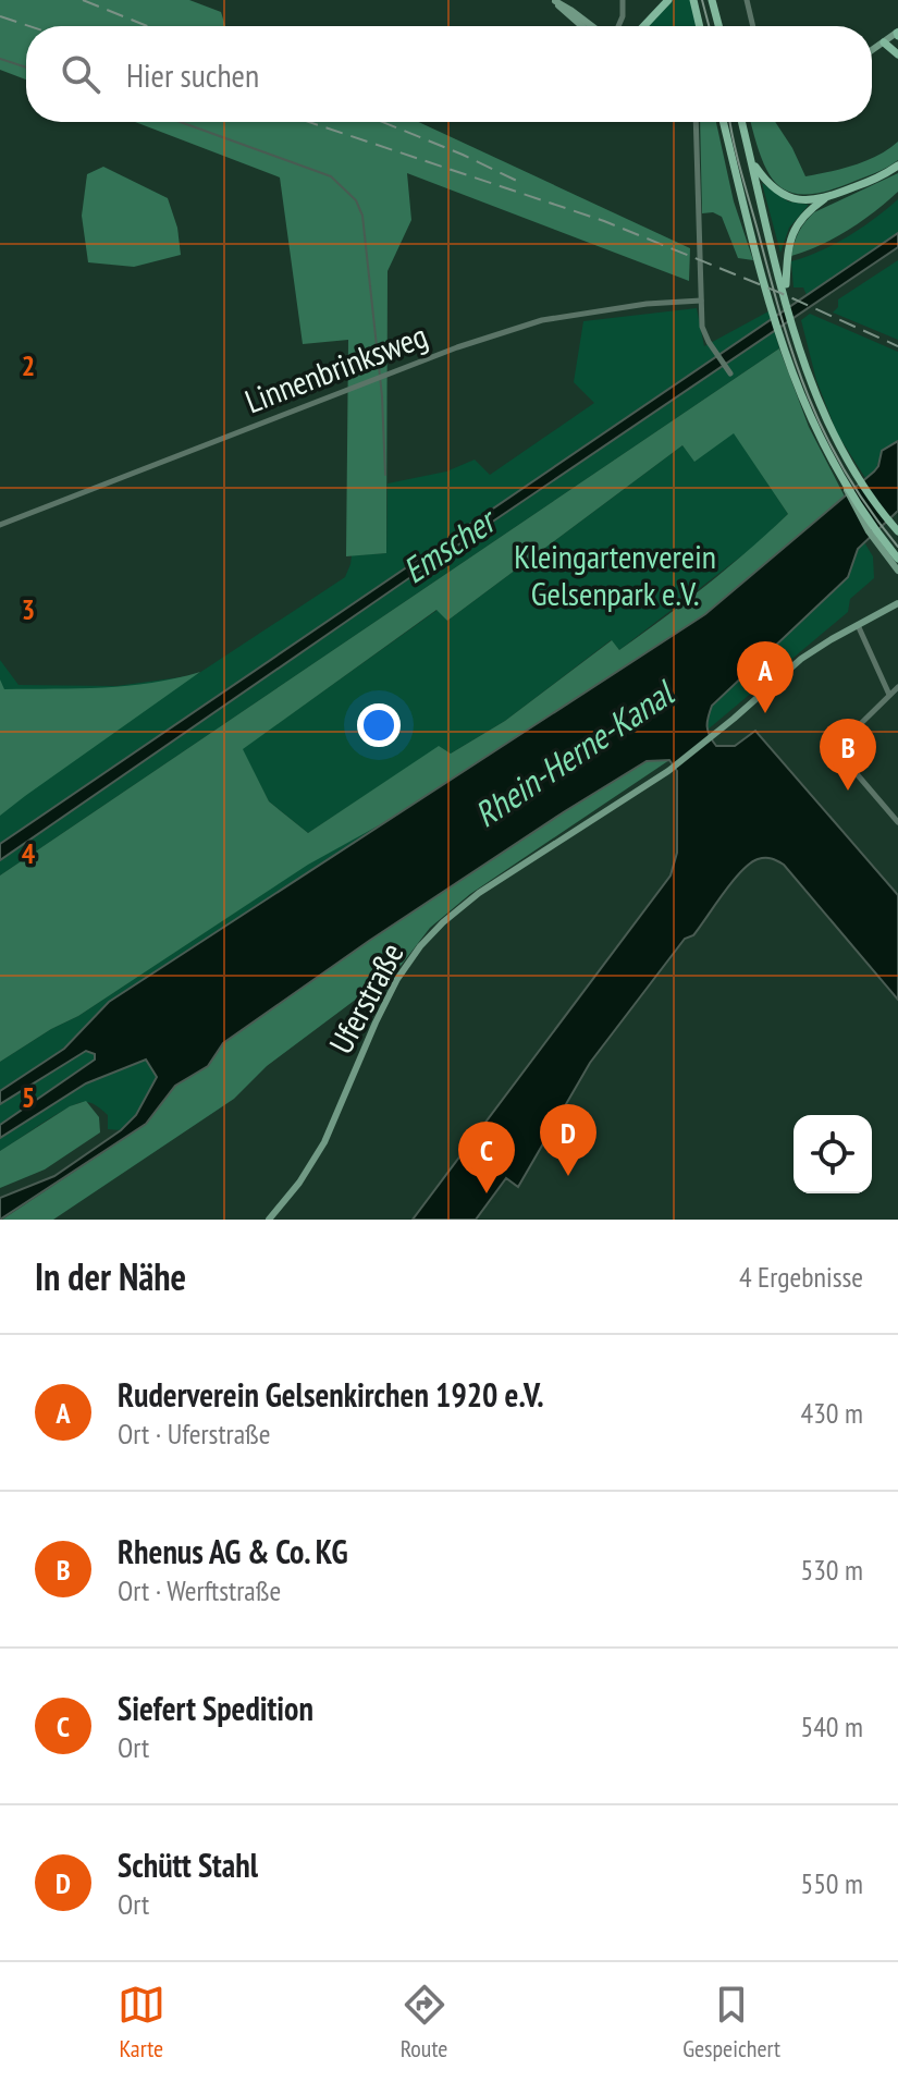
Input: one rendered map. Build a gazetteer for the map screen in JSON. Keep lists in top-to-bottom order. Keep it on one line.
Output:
{"streets":{"main road":["Uferstraße"],"street":["Linnenbrinksweg"]},"water":["Emscher","Rhein-Herne-Kanal"],"parks":["Kleingartenverein Gelsenpark e.V."],"page":{"search":"Hier suchen","pins":["A","B","D","C"],"heading":["In der Nähe","4 Ergebnisse"],"list":[{"mark":"A","name":"Ruderverein Gelsenkirchen 1920 e.V.","note":"Ort · Uferstraße","value":"430 m"},{"mark":"B","name":"Rhenus AG & Co. KG","note":"Ort · Werftstraße","value":"530 m"},{"mark":"C","name":"Siefert Spedition","note":"Ort","value":"540 m"},{"mark":"D","name":"Schütt Stahl","note":"Ort","value":"550 m"}],"nav":["Karte","Route","Gespeichert"]},"grid":{"rows":["2","3","4","5"]}}
